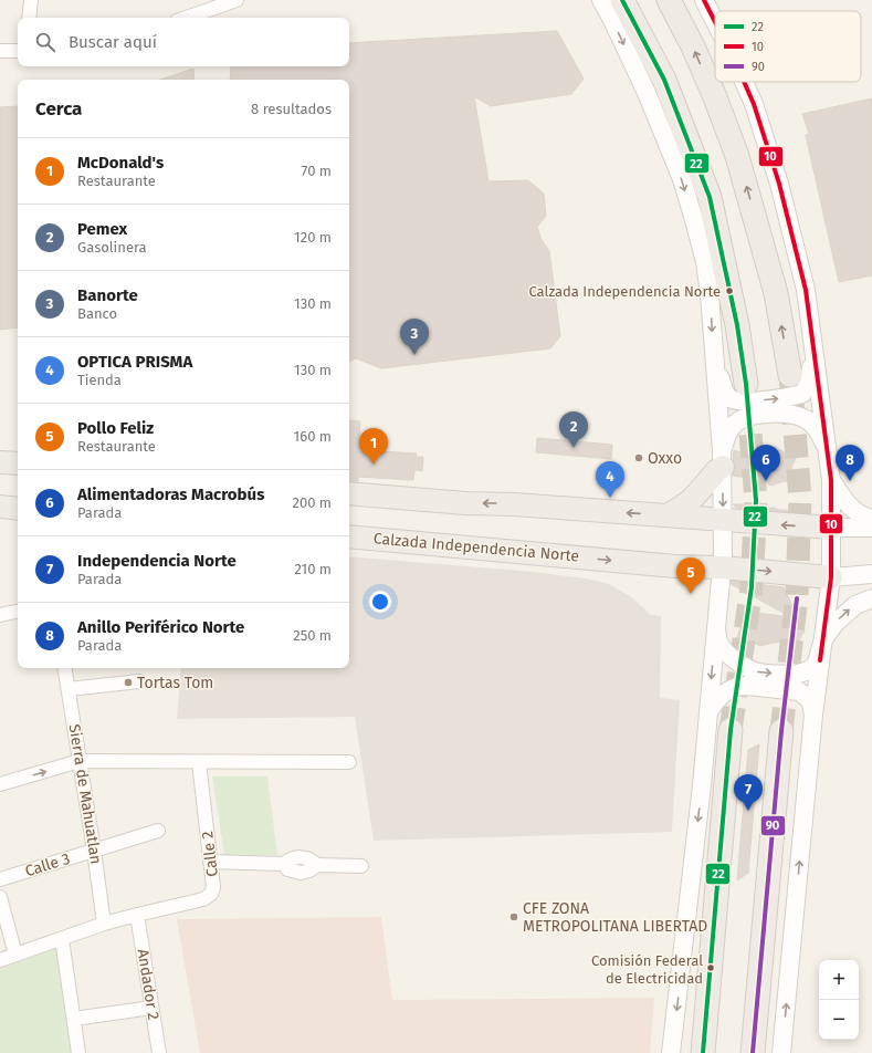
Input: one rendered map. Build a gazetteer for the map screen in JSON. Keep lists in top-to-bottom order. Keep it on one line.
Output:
{"streets":{"main road":["Calzada Independencia Norte"],"street":["Sierra de Mahuatlan","Calle 2","Calle 3","Andador 2"]},"crossings":[["Sierra de Mahuatlan","Calle 3"],["Calle 2","Andador 2"]],"places":["Calzada Independencia Norte","Oxxo","Tortas Tom","CFE ZONA METROPOLITANA LIBERTAD","Comisión Federal de Electricidad"],"lines":["transit line 22","transit line 10","transit line 90"],"legend":["22","10","90"],"page":{"search":"Buscar aquí","heading":["Cerca","8 resultados"],"list":[{"mark":"1","name":"McDonald's","note":"Restaurante","value":"70 m"},{"mark":"2","name":"Pemex","note":"Gasolinera","value":"120 m"},{"mark":"3","name":"Banorte","note":"Banco","value":"130 m"},{"mark":"4","name":"OPTICA PRISMA","note":"Tienda","value":"130 m"},{"mark":"5","name":"Pollo Feliz","note":"Restaurante","value":"160 m"},{"mark":"6","name":"Alimentadoras Macrobús","note":"Parada","value":"200 m"},{"mark":"7","name":"Independencia Norte","note":"Parada","value":"210 m"},{"mark":"8","name":"Anillo Periférico Norte","note":"Parada","value":"250 m"}],"pins":["3","2","1","6","8","4","5","7"],"map_buttons":["+","−"]}}
